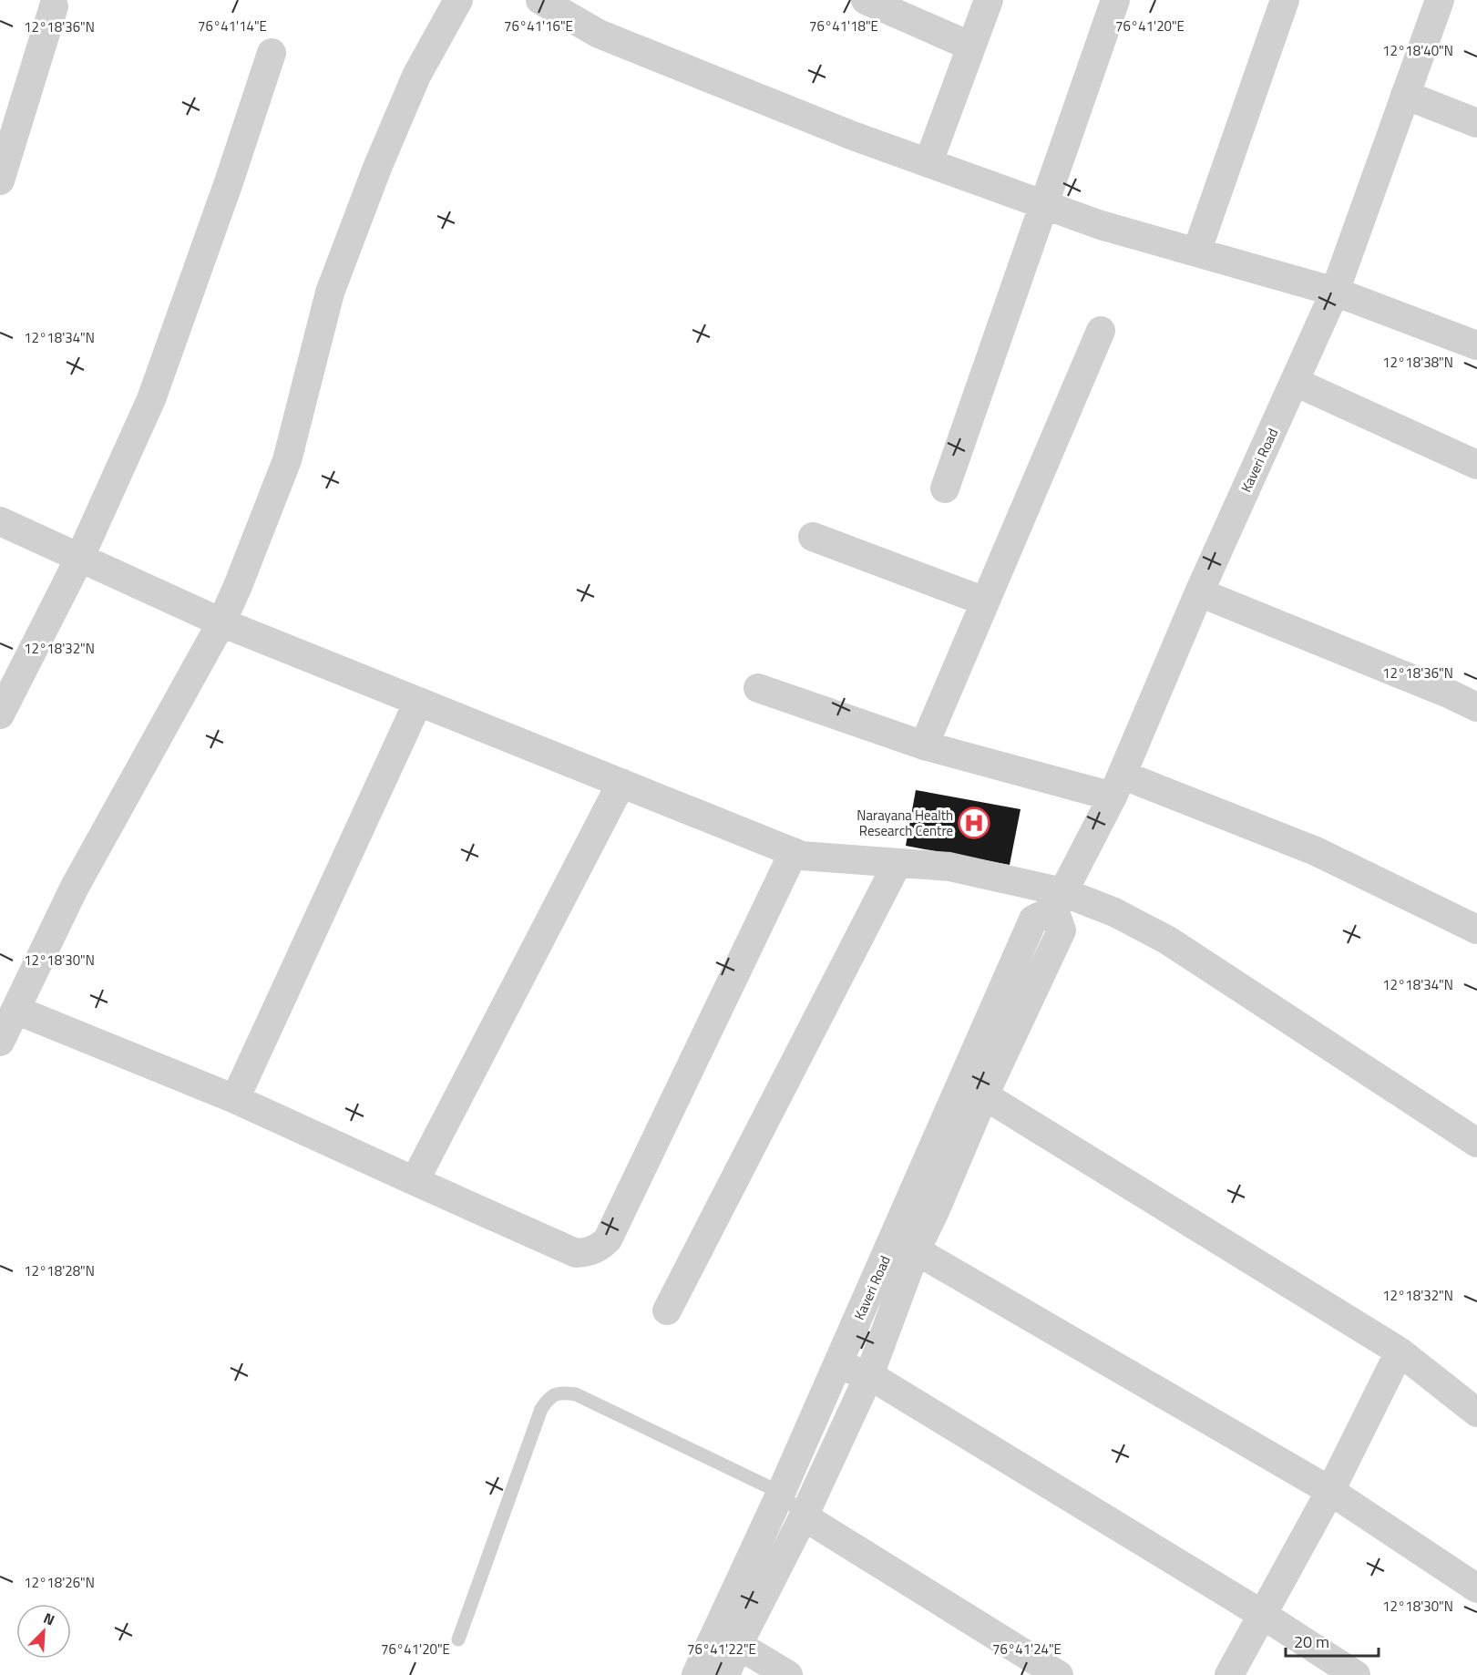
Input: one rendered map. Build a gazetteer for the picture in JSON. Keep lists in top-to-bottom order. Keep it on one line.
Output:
{"streets":{"street":["Kaveri Road"]},"places":{"hospital":["Narayana Health Research Centre"]},"scale_bar":"20 m","north":"top right","coordinates":["76°41'14\"E","76°41'16\"E","76°41'18\"E","76°41'20\"E","12°18'36\"N","12°18'40\"N","12°18'34\"N","12°18'38\"N","12°18'32\"N","12°18'30\"N","12°18'28\"N","12°18'26\"N","76°41'22\"E","76°41'24\"E"]}
